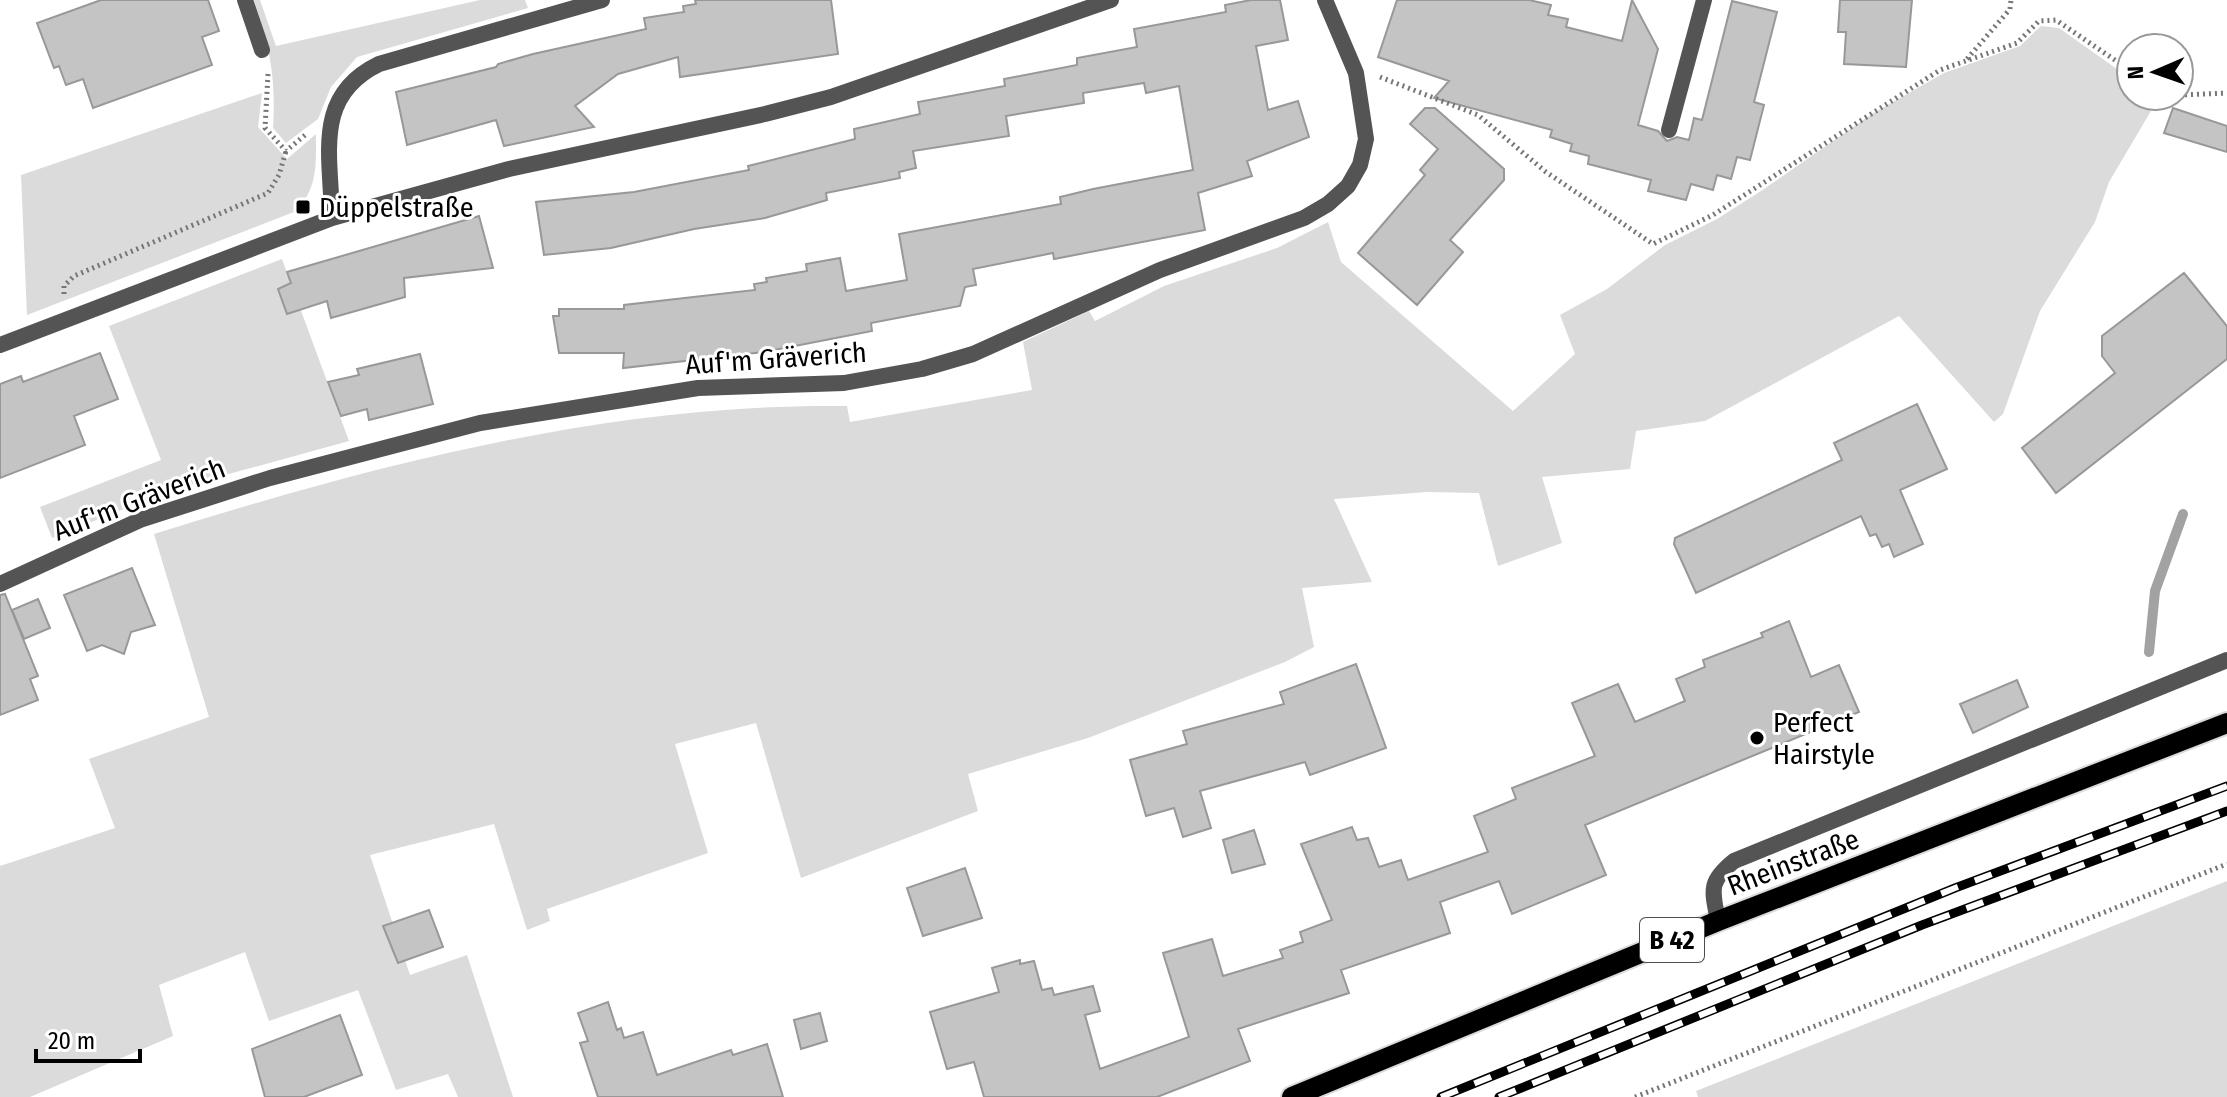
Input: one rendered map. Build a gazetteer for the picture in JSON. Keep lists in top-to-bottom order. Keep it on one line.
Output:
{"streets":{"main road":["Rheinstraße","B 42"],"street":["Auf'm Gräverich"]},"places":{"transit":["Düppelstraße"],"other":["Perfect Hairstyle"]},"scale_bar":"20 m","north":"left"}
